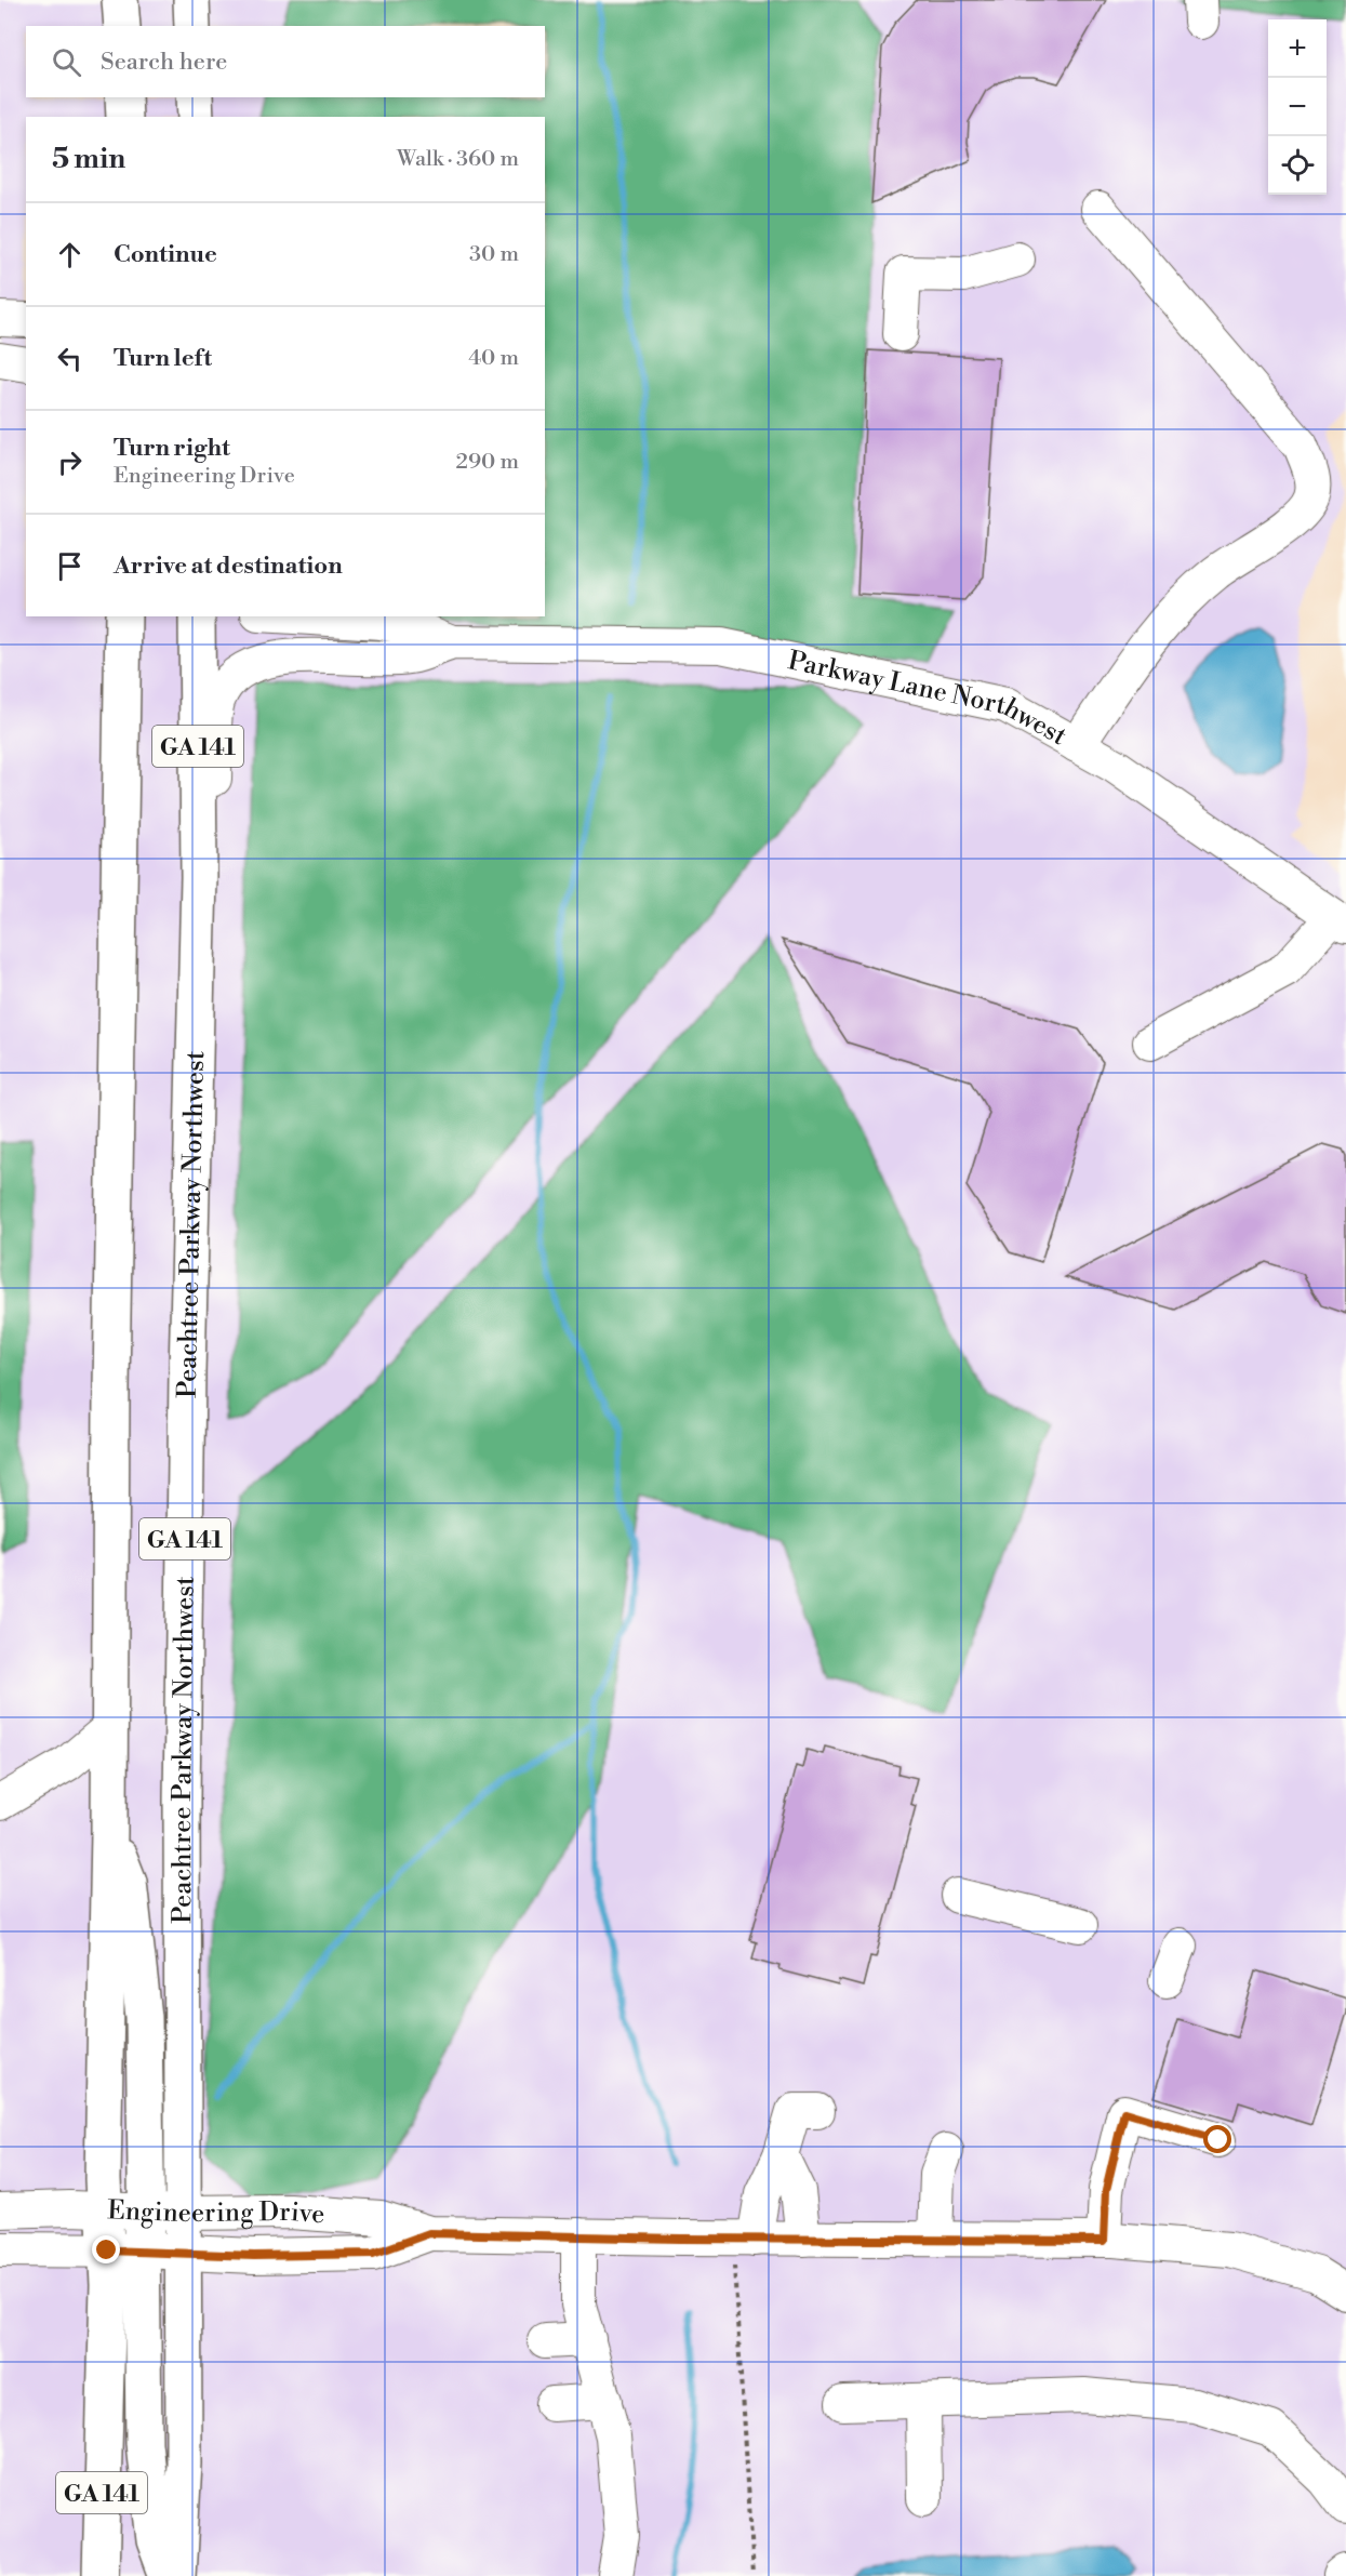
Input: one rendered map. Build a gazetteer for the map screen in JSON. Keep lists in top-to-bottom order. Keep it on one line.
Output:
{"streets":{"highway":["GA 141","Peachtree Parkway Northwest"],"street":["Parkway Lane Northwest","Engineering Drive"]},"crossings":[["Parkway Lane Northwest","Peachtree Parkway Northwest"],["GA 141","Engineering Drive"],["Peachtree Parkway Northwest","Engineering Drive"]],"page":{"map_buttons":["+","−"],"search":"Search here","heading":["5 min","Walk · 360 m"],"list":[["Continue","30 m"],["Turn left","40 m"],["Turn right","Engineering Drive","290 m"],"Arrive at destination"]}}
